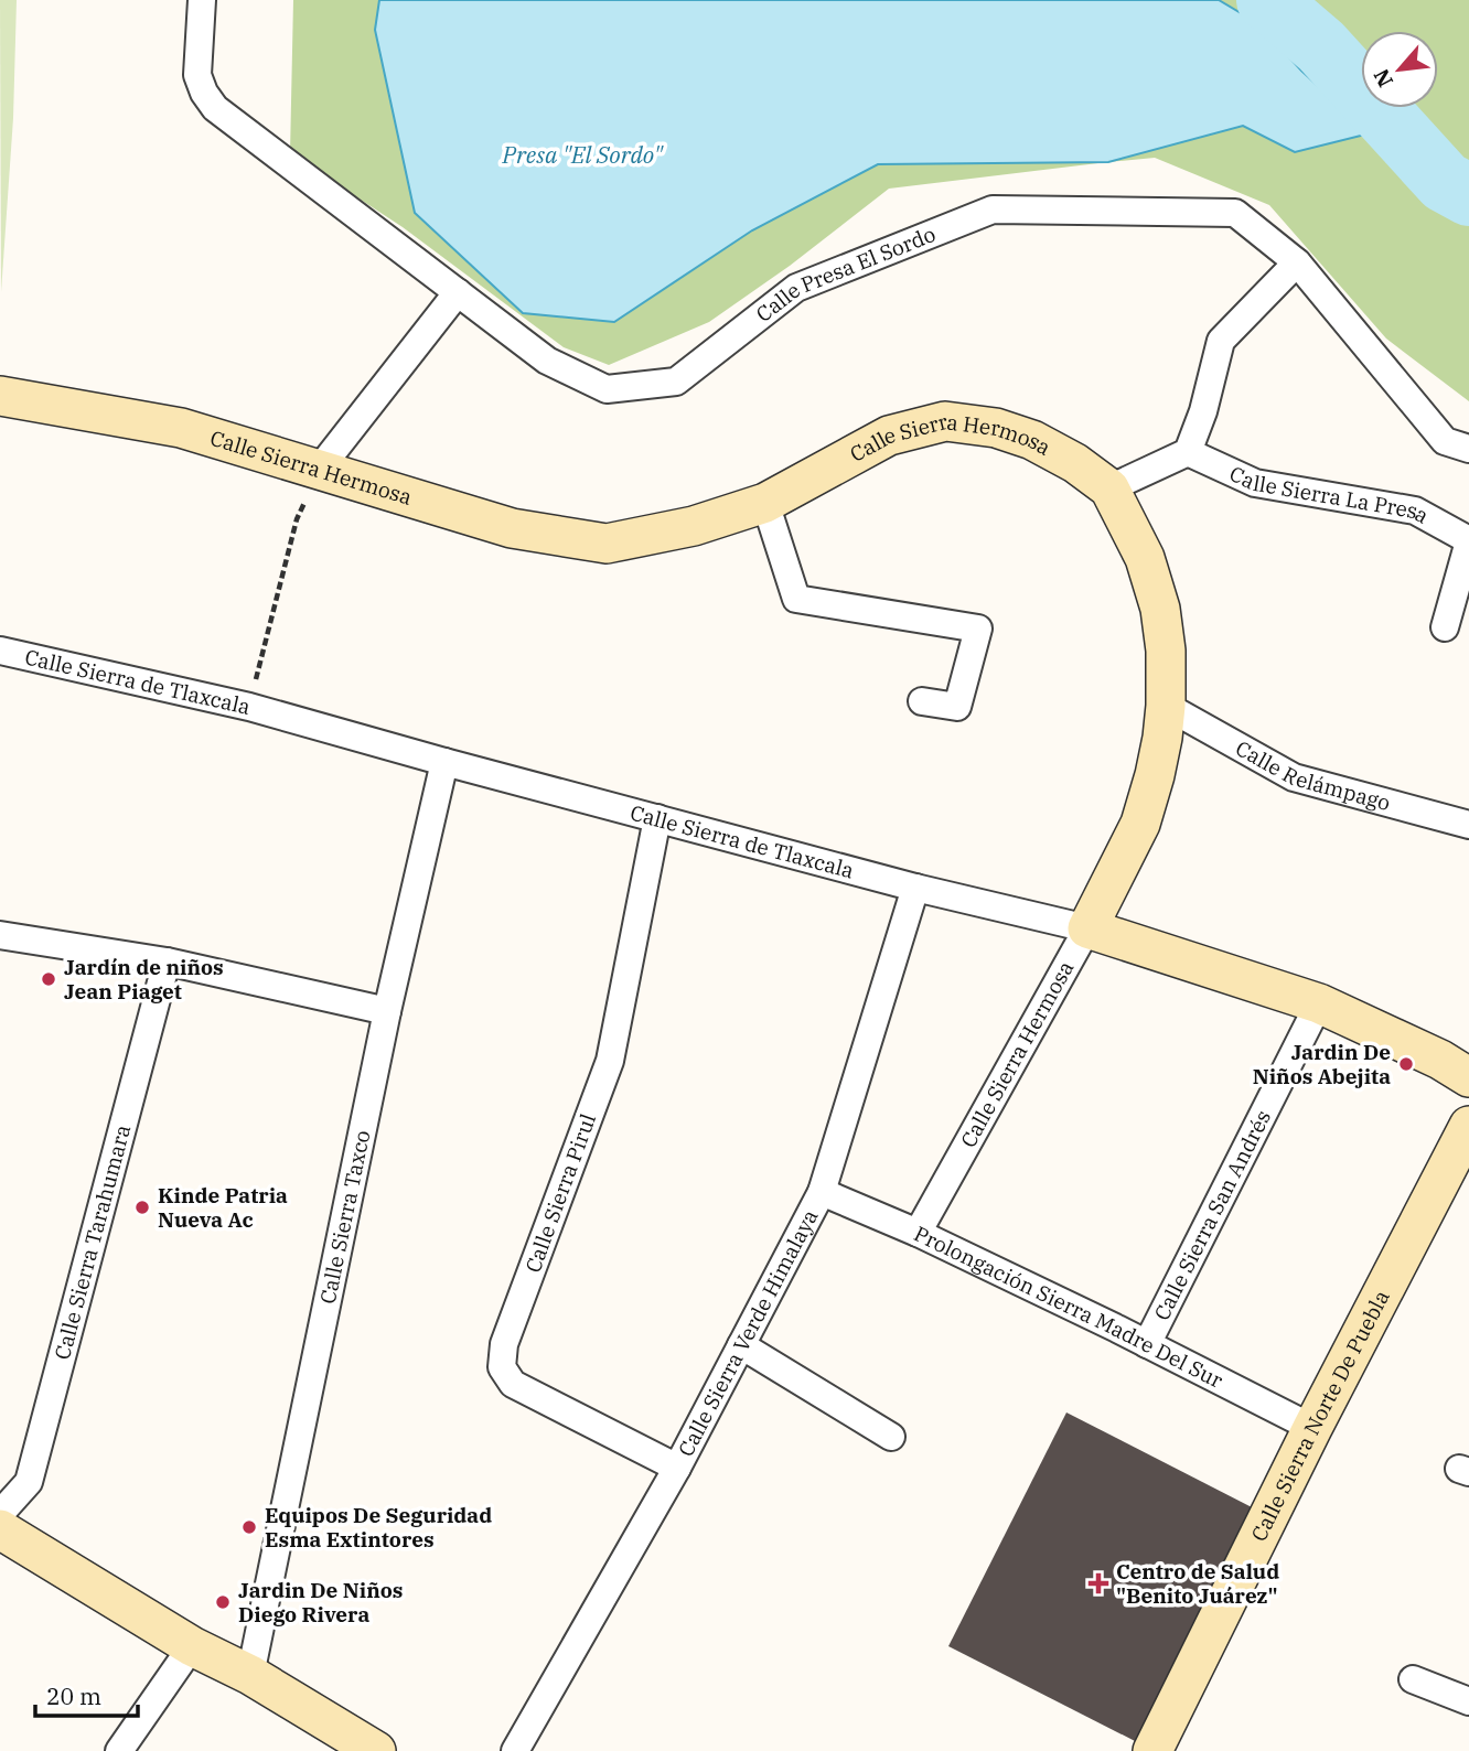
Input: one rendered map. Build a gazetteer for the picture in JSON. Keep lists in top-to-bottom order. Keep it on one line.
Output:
{"streets":{"street":["Calle Presa El Sordo","Calle Sierra Hermosa","Calle Sierra La Presa","Calle Sierra de Tlaxcala","Calle Relámpago","Calle Sierra Pirul","Calle Sierra San Andrés","Calle Sierra Taxco","Calle Sierra Tarahumara","Prolongación Sierra Madre Del Sur","Calle Sierra Verde Himalaya","Calle Sierra Norte De Puebla"]},"crossings":[["Calle Sierra Hermosa","Calle Sierra de Tlaxcala"],["Calle Sierra Hermosa","Calle Relámpago"],["Calle Sierra Hermosa","Prolongación Sierra Madre Del Sur"],["Calle Sierra de Tlaxcala","Calle Sierra Pirul"],["Calle Sierra de Tlaxcala","Calle Sierra San Andrés"],["Calle Sierra de Tlaxcala","Calle Sierra Taxco"],["Calle Sierra de Tlaxcala","Calle Sierra Verde Himalaya"],["Calle Sierra Pirul","Calle Sierra Verde Himalaya"],["Calle Sierra San Andrés","Prolongación Sierra Madre Del Sur"],["Prolongación Sierra Madre Del Sur","Calle Sierra Verde Himalaya"],["Prolongación Sierra Madre Del Sur","Calle Sierra Norte De Puebla"]],"water":["Presa \"El Sordo\""],"places":{"other":["Jardín de niños Jean Piaget","Jardin De Niños Abejita","Kinde Patria Nueva Ac","Equipos De Seguridad Esma Extintores","Jardin De Niños Diego Rivera"],"health":["Centro de Salud \"Benito Juárez\""]},"scale_bar":"20 m","north":"bottom left"}
